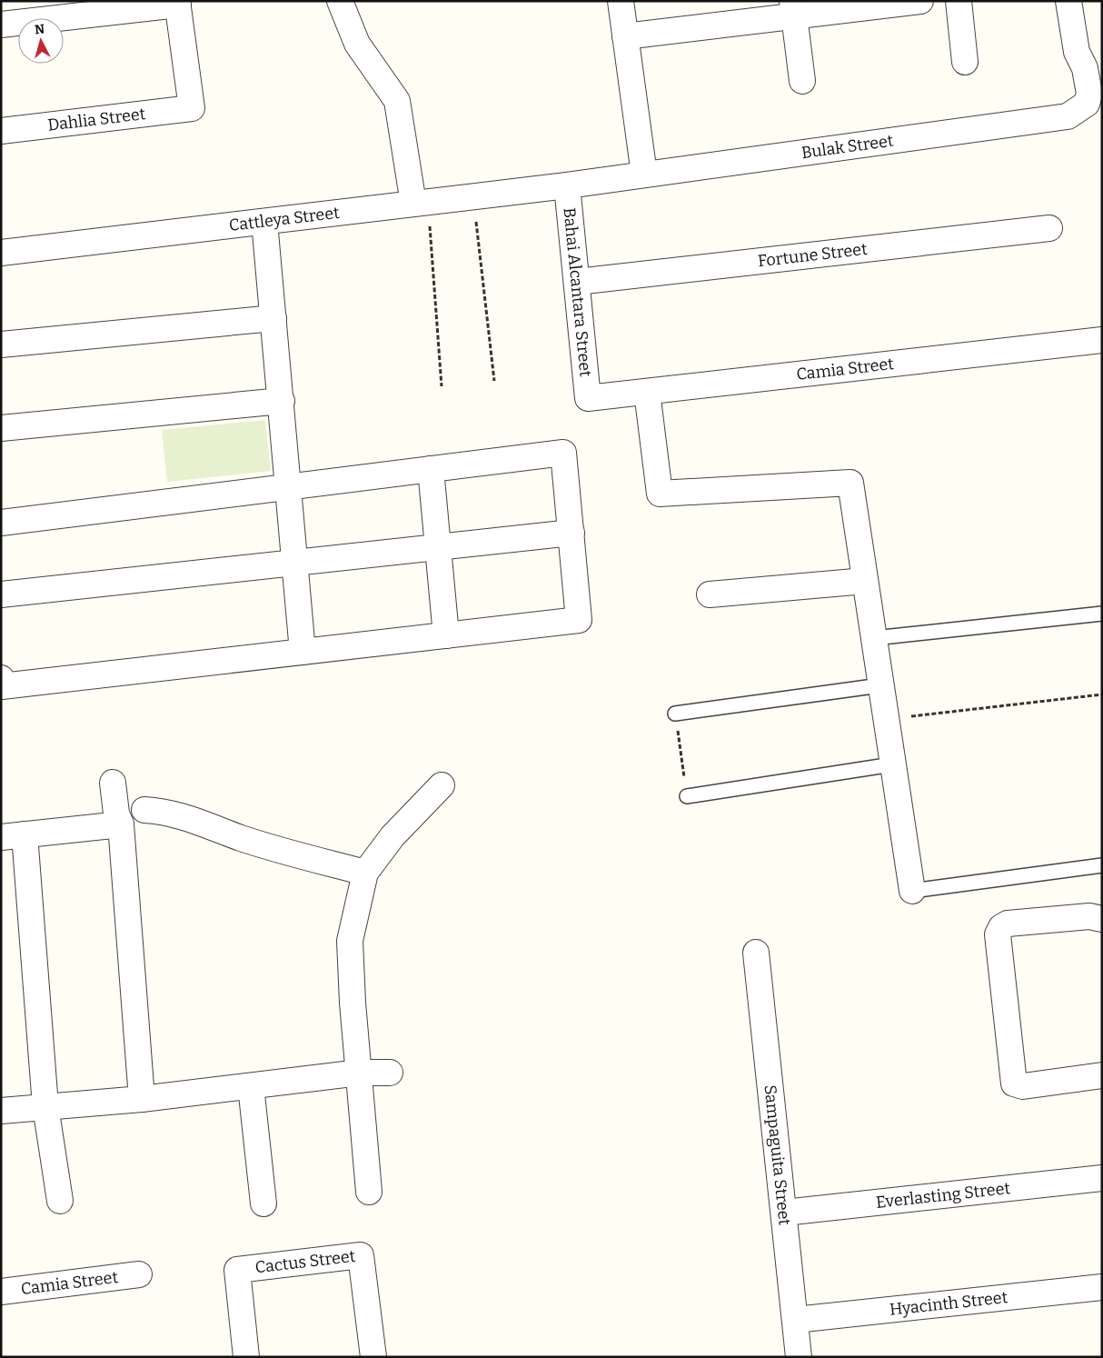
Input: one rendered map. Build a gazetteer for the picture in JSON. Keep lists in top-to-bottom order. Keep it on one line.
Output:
{"streets":{"street":["Dahlia Street","Bulak Street","Cattleya Street","Fortune Street","Bahai Alcantara Street","Camia Street","Sampaguita Street","Everlasting Street","Cactus Street","Hyacinth Street"]},"crossings":[["Bulak Street","Cattleya Street"],["Bulak Street","Bahai Alcantara Street"],["Cattleya Street","Bahai Alcantara Street"],["Fortune Street","Bahai Alcantara Street"],["Bahai Alcantara Street","Camia Street"],["Sampaguita Street","Everlasting Street"],["Sampaguita Street","Hyacinth Street"]],"north":"top"}
